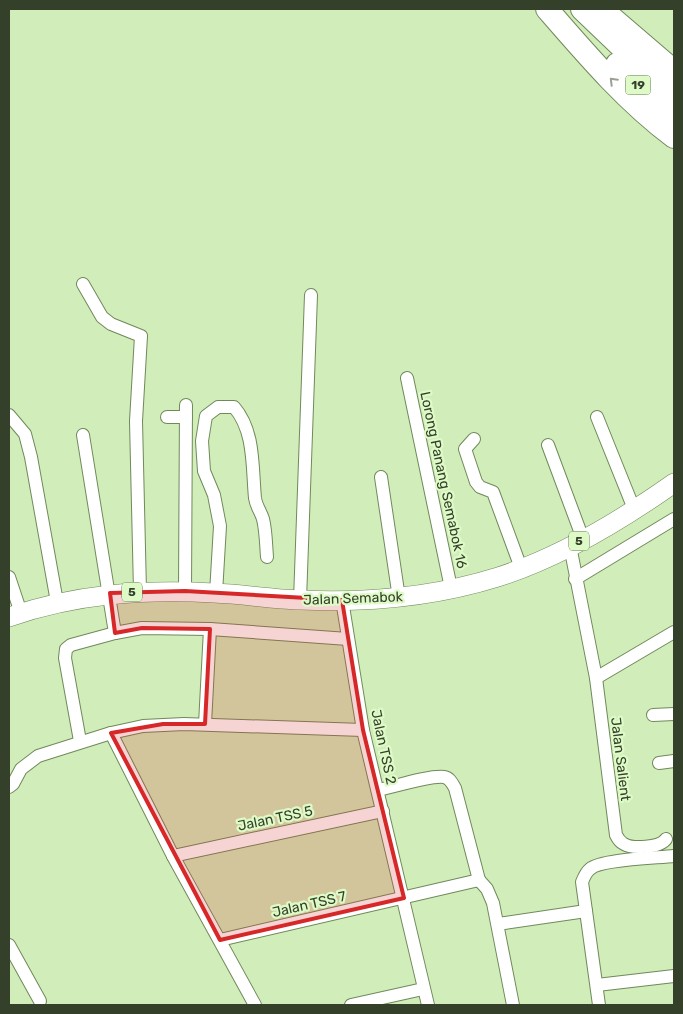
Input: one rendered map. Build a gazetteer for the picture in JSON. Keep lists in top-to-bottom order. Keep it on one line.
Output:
{"streets":{"highway":["19"],"main road":["5","Jalan Semabok"],"street":["Lorong Panang Semabok 16","Jalan TSS 2","Jalan Salient","Jalan TSS 5","Jalan TSS 7"]},"crossings":[["Lorong Panang Semabok 16","Jalan Semabok"],["Jalan Semabok","Jalan TSS 2"],["Jalan Semabok","Jalan Salient"],["Jalan TSS 2","Jalan TSS 5"],["Jalan TSS 2","Jalan TSS 7"]]}
